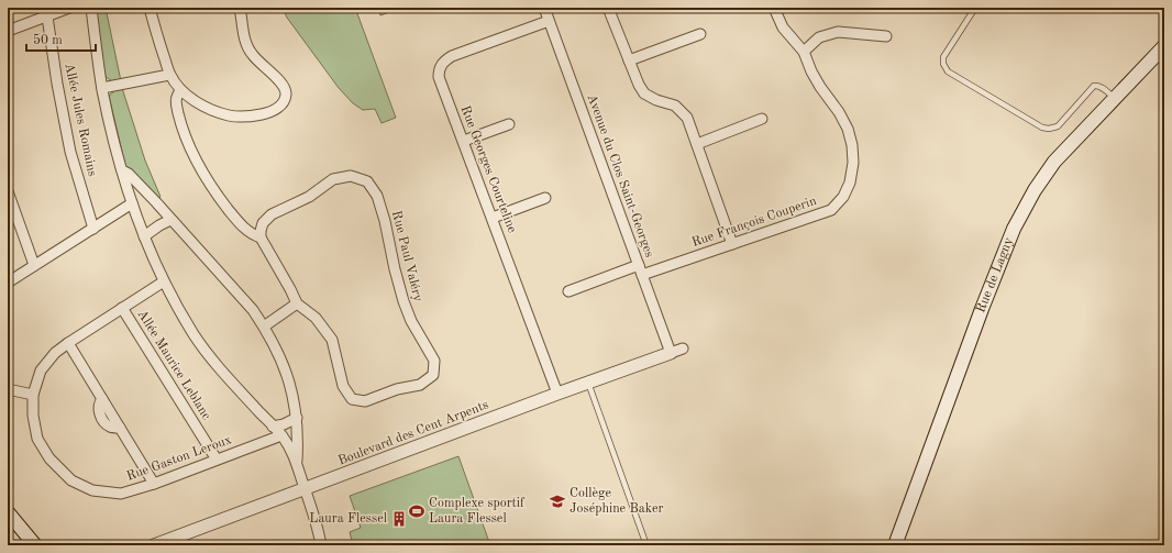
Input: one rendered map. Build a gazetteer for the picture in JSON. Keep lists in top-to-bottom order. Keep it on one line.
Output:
{"streets":{"main road":["Rue de Lagny"],"street":["Allée Jules Romains","Rue Georges Courteline","Avenue du Clos Saint-Georges","Rue François Couperin","Rue Paul Valéry","Allée Maurice Leblanc","Boulevard des Cent Arpents","Rue Gaston Leroux"]},"crossings":[["Rue Georges Courteline","Avenue du Clos Saint-Georges"],["Rue Georges Courteline","Boulevard des Cent Arpents"],["Avenue du Clos Saint-Georges","Rue François Couperin"],["Avenue du Clos Saint-Georges","Boulevard des Cent Arpents"],["Allée Maurice Leblanc","Rue Gaston Leroux"]],"places":{"school or university":["Collège Joséphine Baker"],"sports":["Complexe sportif Laura Flessel"],"building":["Laura Flessel"]},"scale_bar":"50 m"}
